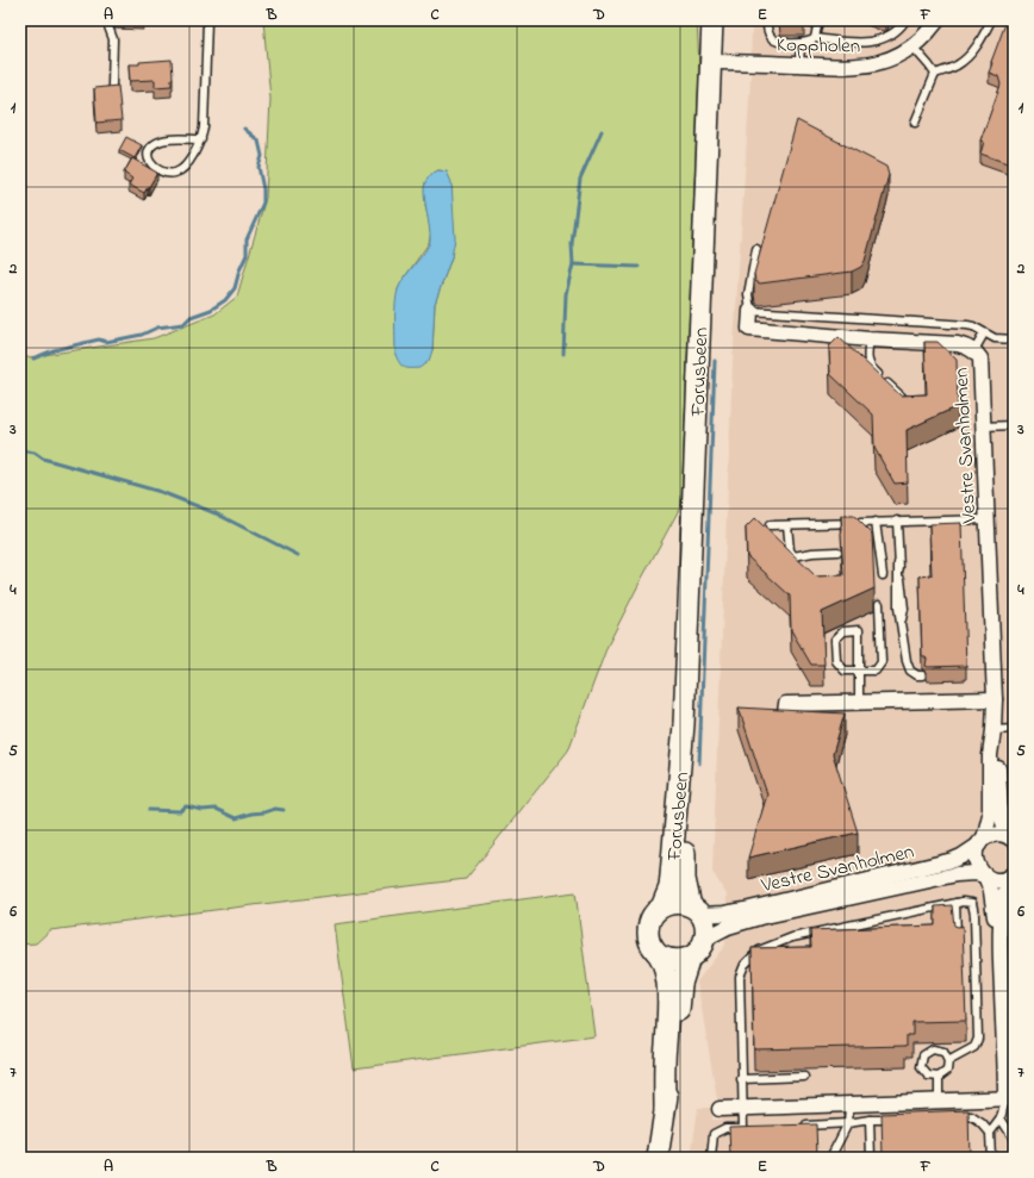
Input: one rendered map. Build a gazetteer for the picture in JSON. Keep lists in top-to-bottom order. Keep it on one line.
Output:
{"streets":{"main road":["Forusbeen"],"street":["Koppholen","Vestre Svanholmen"]},"crossings":[["Koppholen","Forusbeen"],["Forusbeen","Vestre Svanholmen"]],"grid":{"columns":["A","B","C","D","E","F"],"rows":["1","2","3","4","5","6","7"]}}
